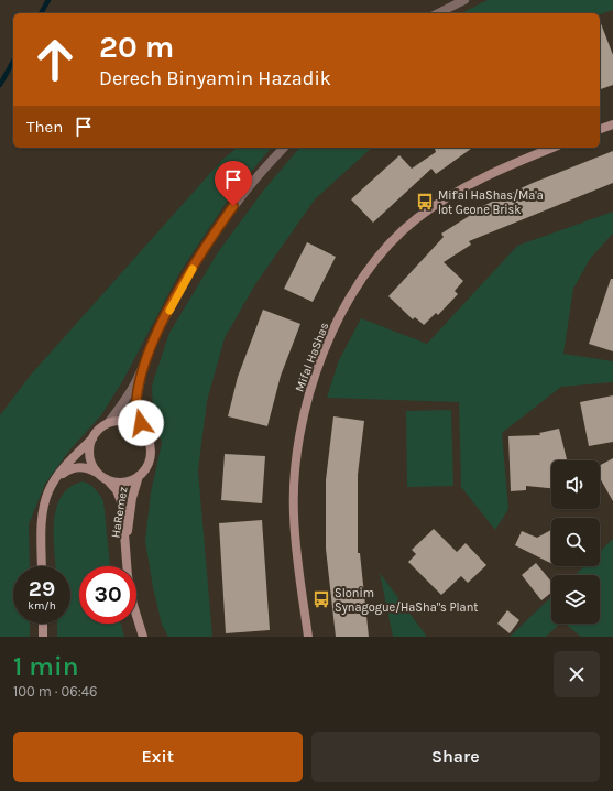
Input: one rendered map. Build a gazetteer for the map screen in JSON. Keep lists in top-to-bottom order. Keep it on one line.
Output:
{"streets":{"street":["Mifal HaShas","HaRemez"]},"places":{"bus stop":["Mif'al HaShas/Ma'a lot Geone Brisk","Slonim Synagogue/HaSha\"s Plant"]},"page":{"turn":["20 m","Derech Binyamin Hazadik"],"then":"Then","speed":"29 km/h","limit":"30","heading":["1 min","100 m · 06:46"],"buttons":["Exit","Share"]}}
